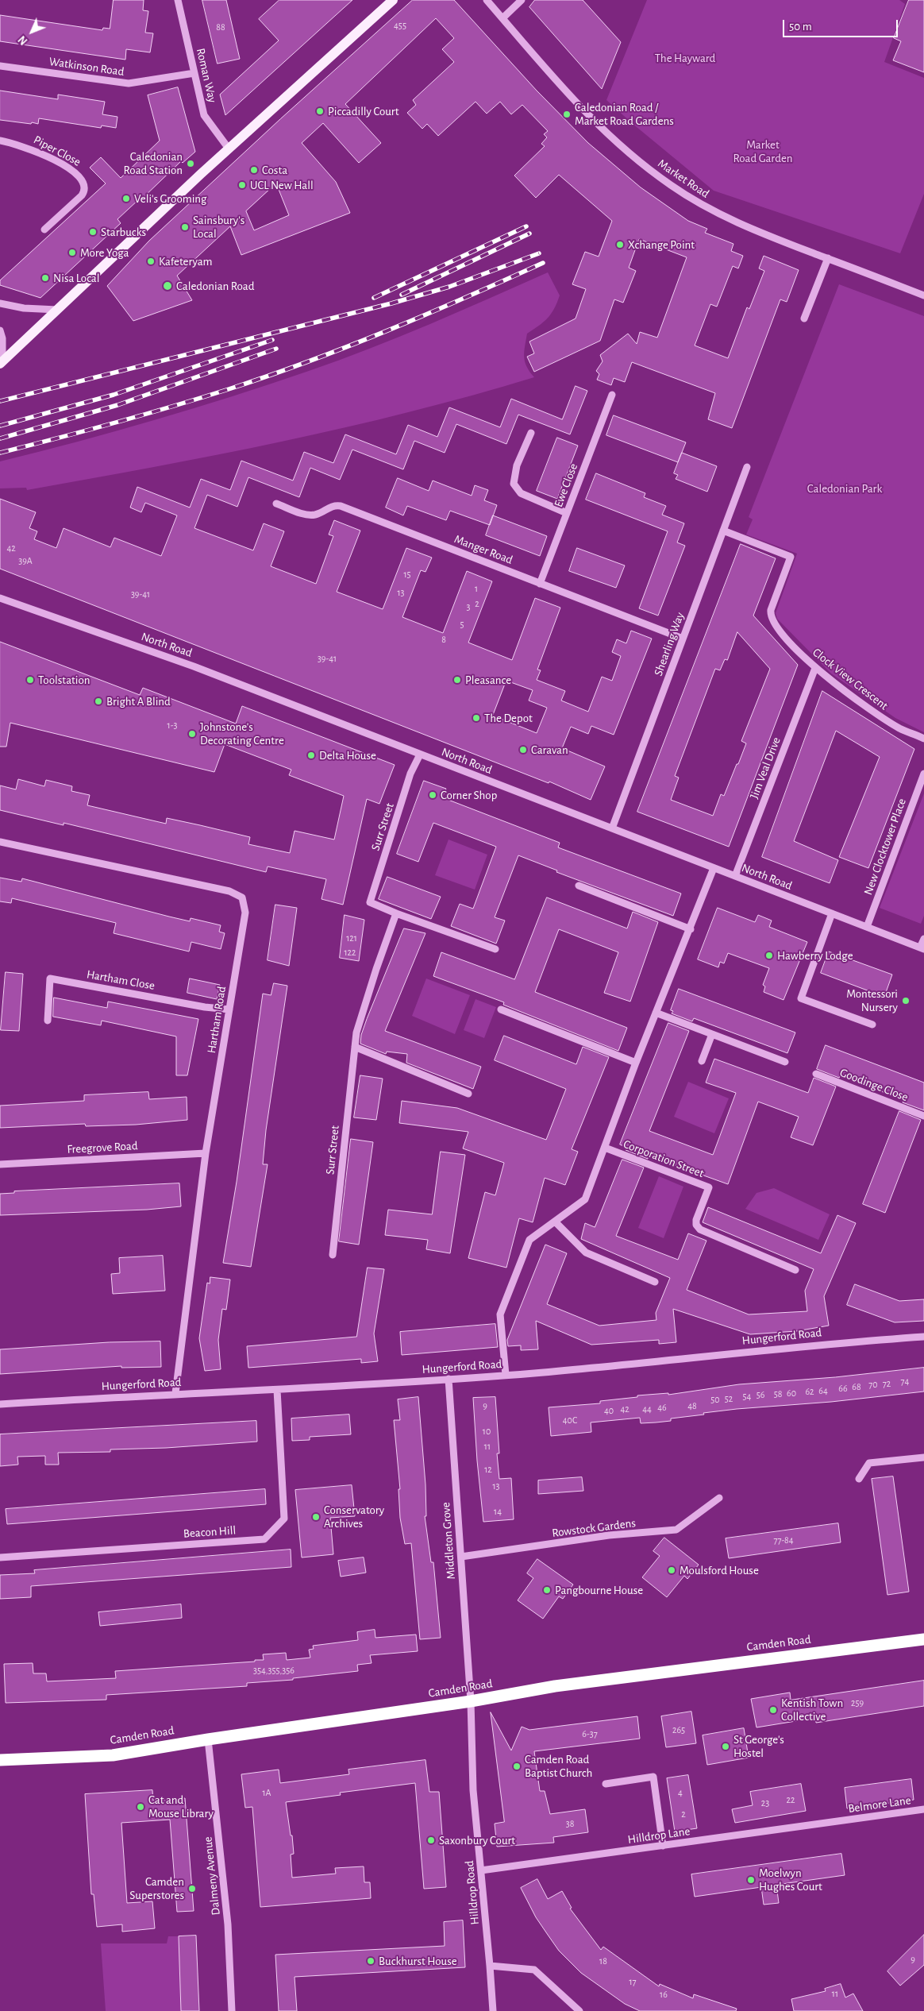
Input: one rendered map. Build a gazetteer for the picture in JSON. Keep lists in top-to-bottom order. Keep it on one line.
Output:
{"streets":{"highway":["Camden Road"],"street":["Watkinson Road","Roman Way","Piper Close","Market Road","Ewe Close","Manger Road","Shearling Way","North Road","Clock View Crescent","Jim Veal Drive","Surr Street","New Clocktower Place","Hartham Close","Hartham Road","Goodinge Close","Freegrove Road","Corporation Street","Hungerford Road","Rowstock Gardens","Beacon Hill","Middleton Grove","Belmore Lane","Hilldrop Lane","Dalmeny Avenue","Hilldrop Road"]},"crossings":[["Watkinson Road","Roman Way"],["Ewe Close","Manger Road"],["Manger Road","Shearling Way"],["Shearling Way","North Road"],["Shearling Way","Clock View Crescent"],["North Road","Jim Veal Drive"],["North Road","Surr Street"],["North Road","New Clocktower Place"],["North Road","Corporation Street"],["Clock View Crescent","Jim Veal Drive"],["Hartham Close","Hartham Road"],["Hartham Road","Freegrove Road"],["Hartham Road","Hungerford Road"],["Corporation Street","Hungerford Road"],["Hungerford Road","Beacon Hill"],["Hungerford Road","Middleton Grove"],["Rowstock Gardens","Middleton Grove"],["Middleton Grove","Camden Road"],["Middleton Grove","Hilldrop Road"],["Camden Road","Dalmeny Avenue"],["Camden Road","Hilldrop Road"],["Belmore Lane","Hilldrop Lane"],["Hilldrop Lane","Hilldrop Road"]],"parks":["The Hayward","Market Road Garden","Caledonian Park"],"places":["Piccadilly Court","Caledonian Road / Market Road Gardens","Caledonian Road Station","Costa","UCL New Hall","Veli's Grooming","Sainsbury's Local","Starbucks","Xchange Point","More Yoga","Kafeteryam","Nisa Local","Caledonian Road","Toolstation","Pleasance","Bright A Blind","The Depot","Johnstone's Decorating Centre","Caravan","Delta House","Corner Shop","Hawberry Lodge","Montessori Nursery","Conservatory Archives","Moulsford House","Pangbourne House","Kentish Town Collective","St George's Hostel","Camden Road Baptist Church","Cat and Mouse Library","Saxonbury Court","Moelwyn Hughes Court","Camden Superstores","Buckhurst House"],"house_numbers":["455","88","42","39A","15","1","13","39-41","2","3","5","8","39-41","1-3","121","122","74","72","70","68","66","64","62","60","58","56","54","52","50","9","48","46","42","44","40","40C","10","11","12","13","14","77-84","354,355,356","259","265","6-37","1A","4","22","23","2","38","9","18","17","11","16"],"scale_bar":"50 m","north":"bottom left"}
